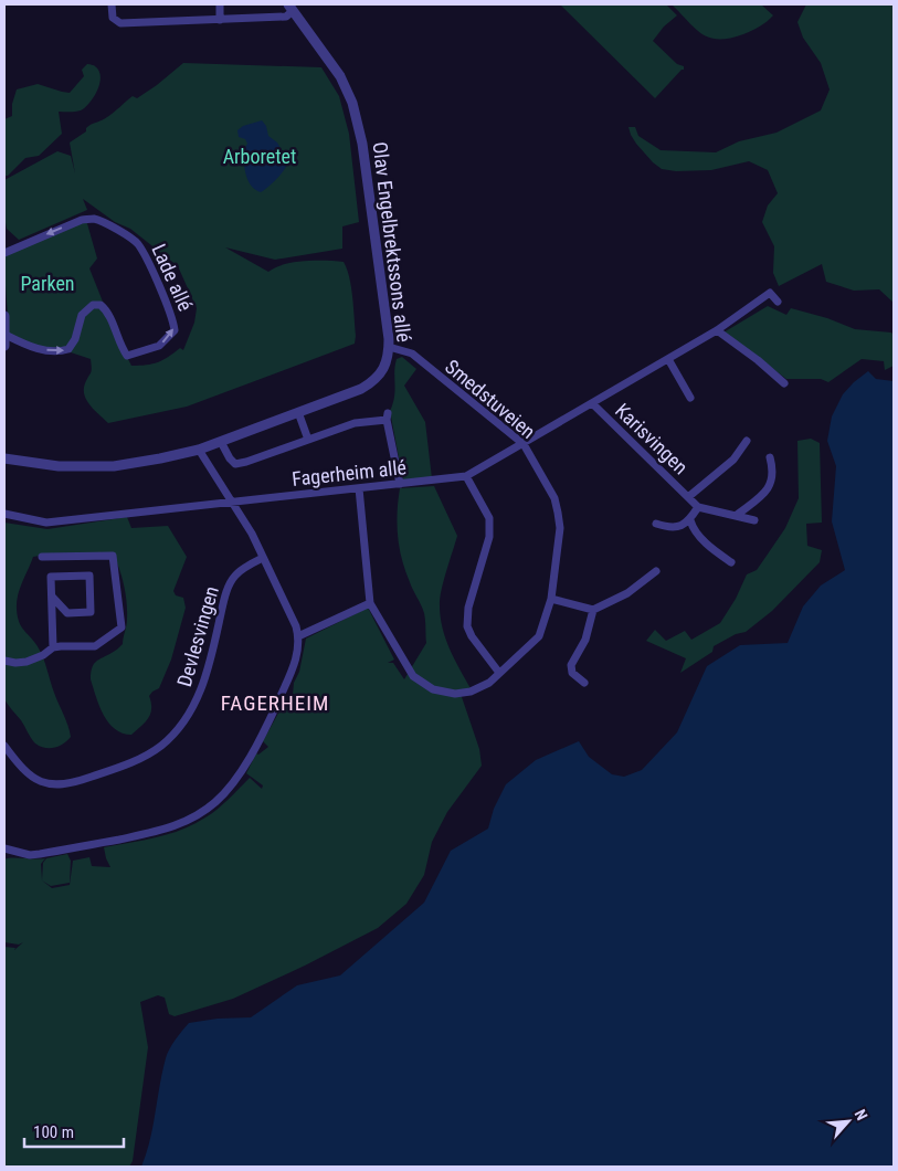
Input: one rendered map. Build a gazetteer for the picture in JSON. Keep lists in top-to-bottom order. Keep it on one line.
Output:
{"streets":{"street":["Olav Engelbrektssons allé","Lade allé","Smedstuveien","Karisvingen","Fagerheim allé","Devlesvingen"]},"crossings":[["Olav Engelbrektssons allé","Smedstuveien"],["Smedstuveien","Fagerheim allé"],["Karisvingen","Fagerheim allé"]],"districts":["FAGERHEIM"],"parks":["Arboretet","Parken"],"scale_bar":"100 m","north":"top right"}
